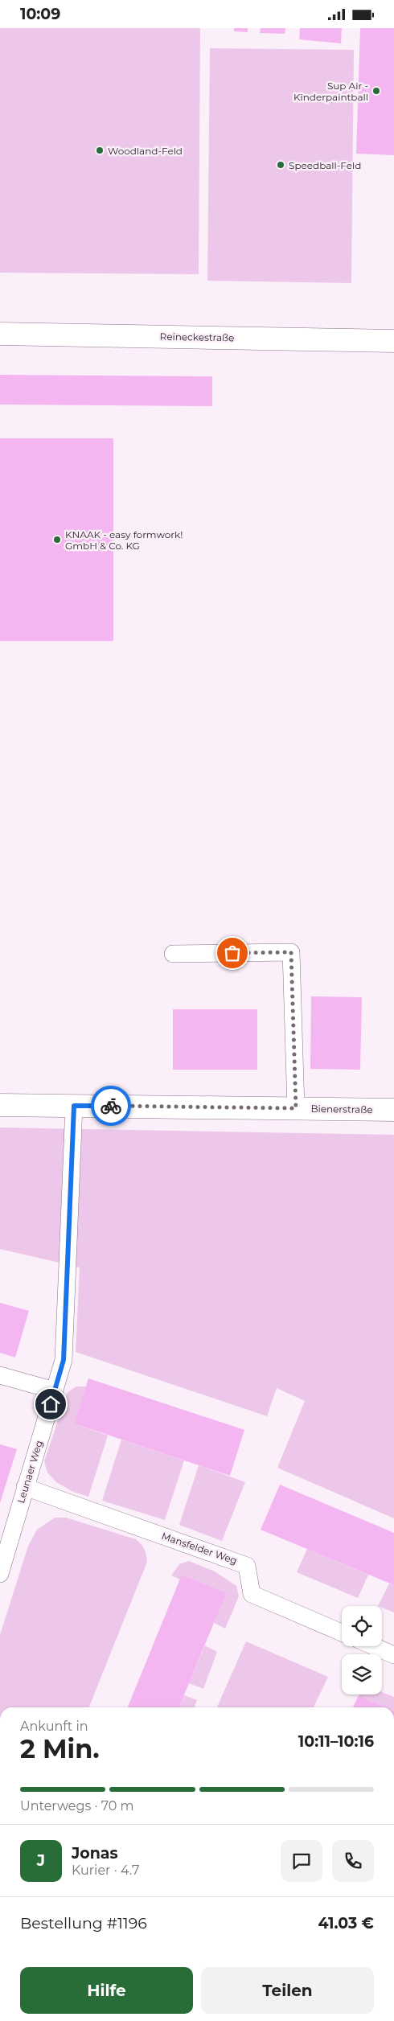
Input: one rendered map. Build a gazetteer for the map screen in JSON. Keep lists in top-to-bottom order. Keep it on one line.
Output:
{"streets":{"street":["Reineckestraße","Bienerstraße"],"lane":["Leunaer Weg","Mansfelder Weg"]},"crossings":[["Bienerstraße","Leunaer Weg"],["Leunaer Weg","Mansfelder Weg"]],"places":["Sup Air - Kinderpaintball","Woodland-Feld","Speedball-Feld","KNAAK - easy formwork! GmbH & Co. KG"],"page":{"status":"10:09","heading":["2 Min.","Ankunft in","10:11–10:16"],"panel":["Jonas","Kurier · 4.7","Bestellung #1196","41.03 €"],"bar":"Unterwegs · 70 m","round":"J","buttons":["Hilfe","Teilen"]}}
